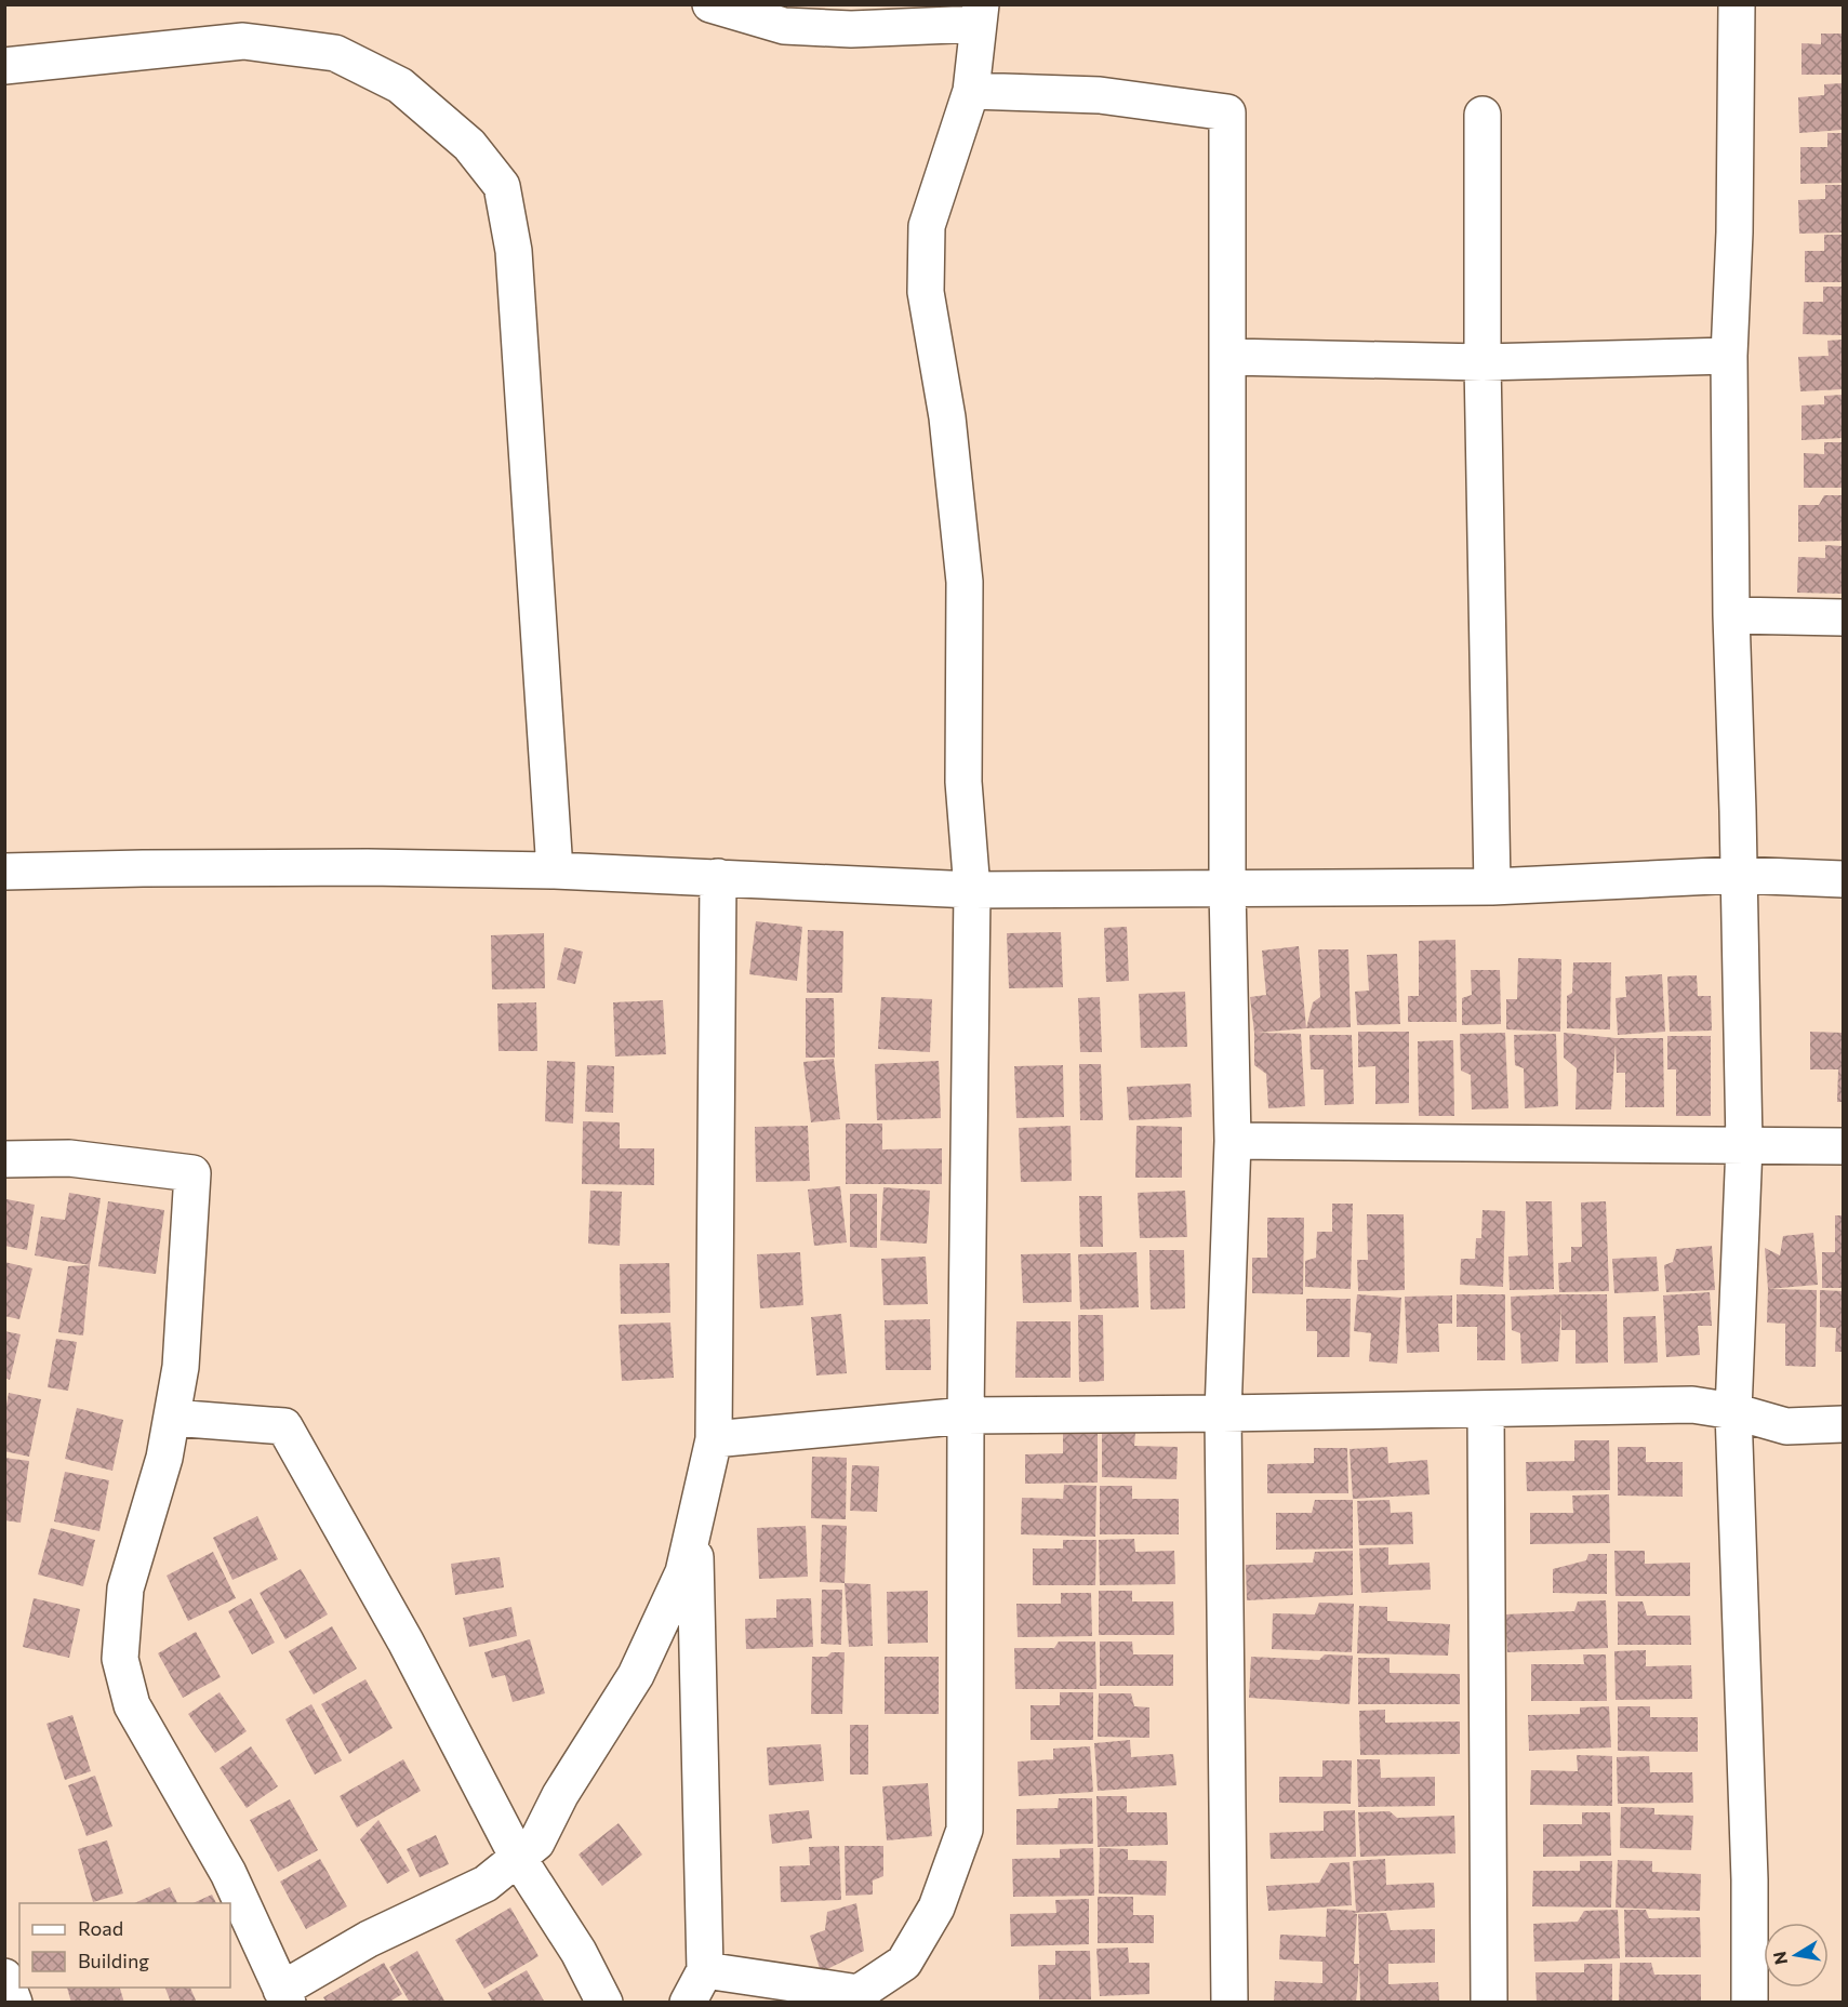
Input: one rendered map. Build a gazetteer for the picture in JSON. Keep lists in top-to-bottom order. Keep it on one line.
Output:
{"legend":["Road","Building"],"north":"left"}
